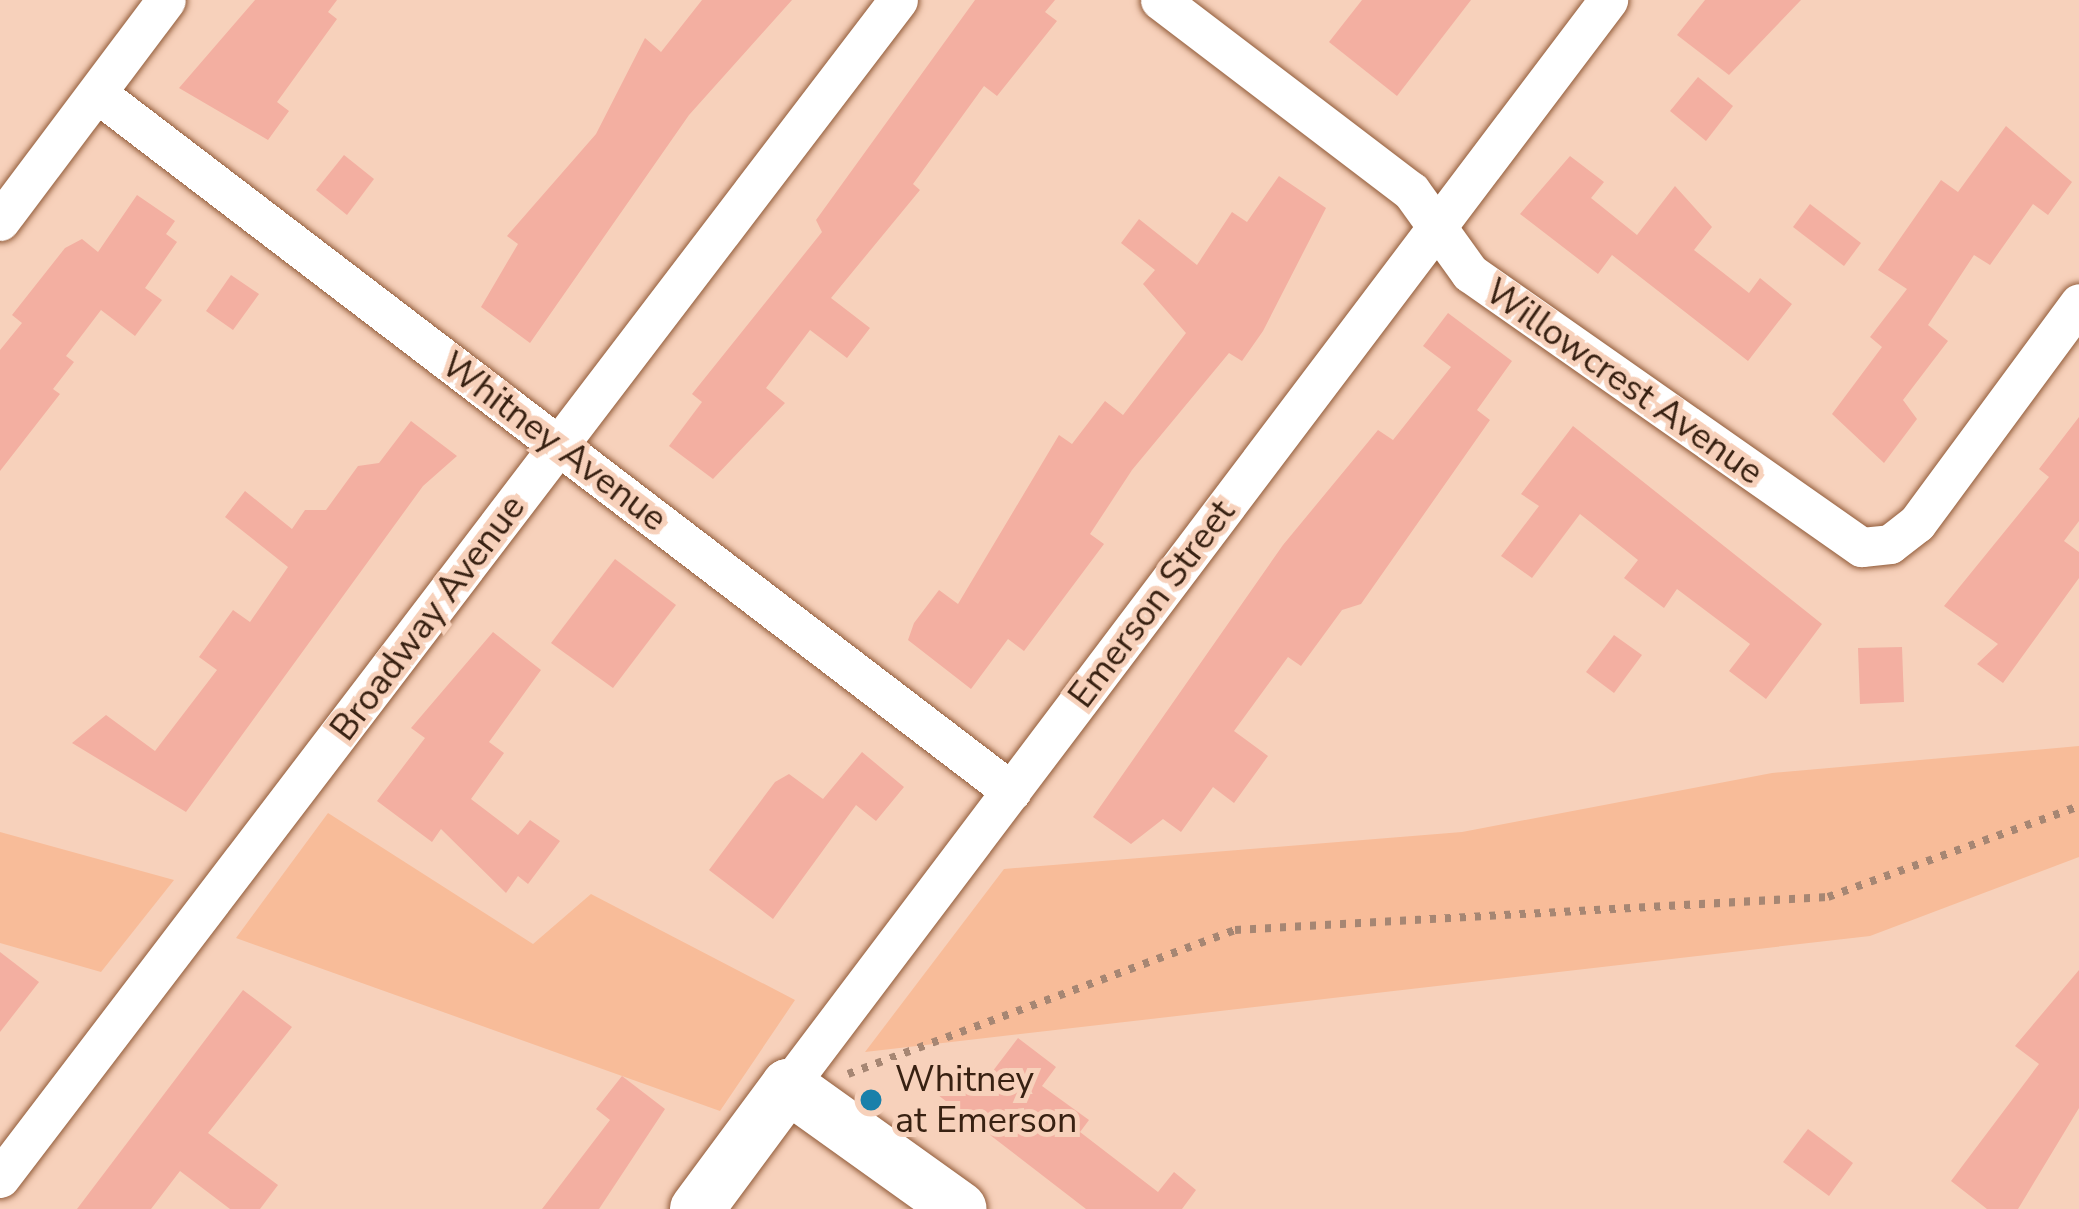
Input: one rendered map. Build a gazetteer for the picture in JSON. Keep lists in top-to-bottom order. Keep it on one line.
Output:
{"streets":{"street":["Willowcrest Avenue","Whitney Avenue","Emerson Street","Broadway Avenue"]},"crossings":[["Willowcrest Avenue","Emerson Street"],["Whitney Avenue","Emerson Street"],["Whitney Avenue","Broadway Avenue"]],"places":["Whitney at Emerson"]}
